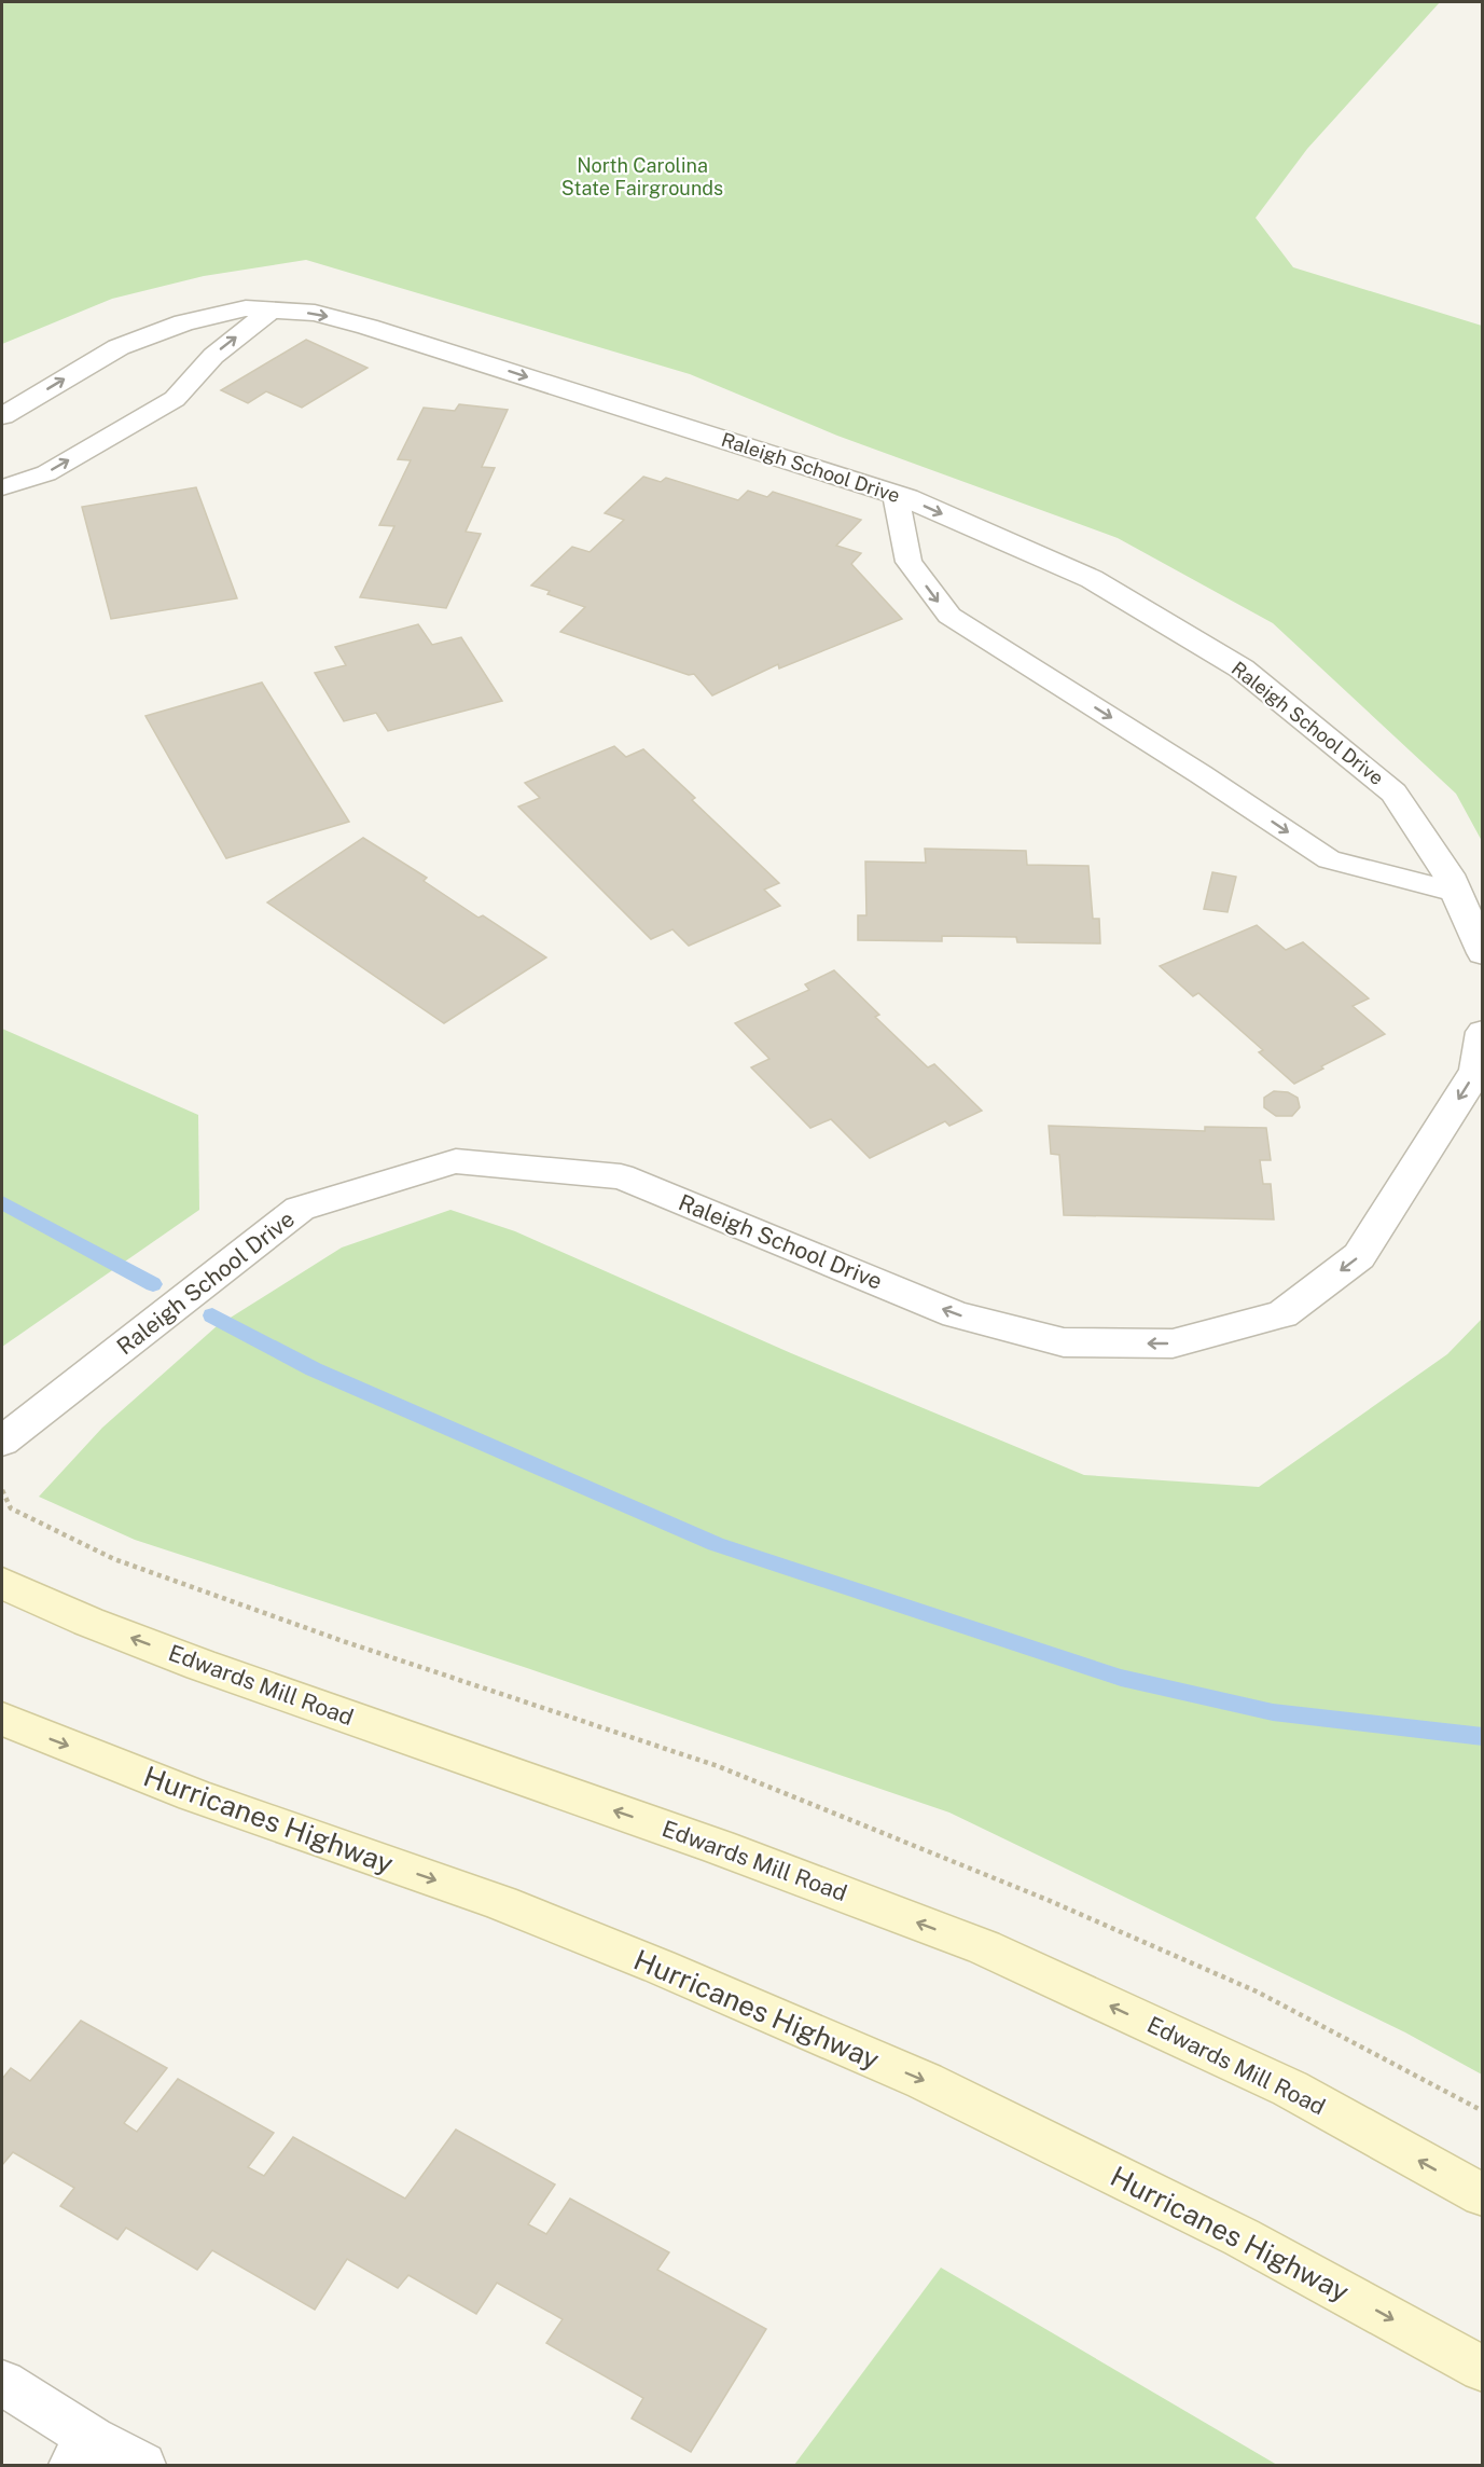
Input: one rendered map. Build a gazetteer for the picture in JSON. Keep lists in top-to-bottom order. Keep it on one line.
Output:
{"streets":{"main road":["Edwards Mill Road","Hurricanes Highway"],"street":["Raleigh School Drive"]},"one_way":["Edwards Mill Road","Hurricanes Highway"],"parks":["North Carolina State Fairgrounds"]}
